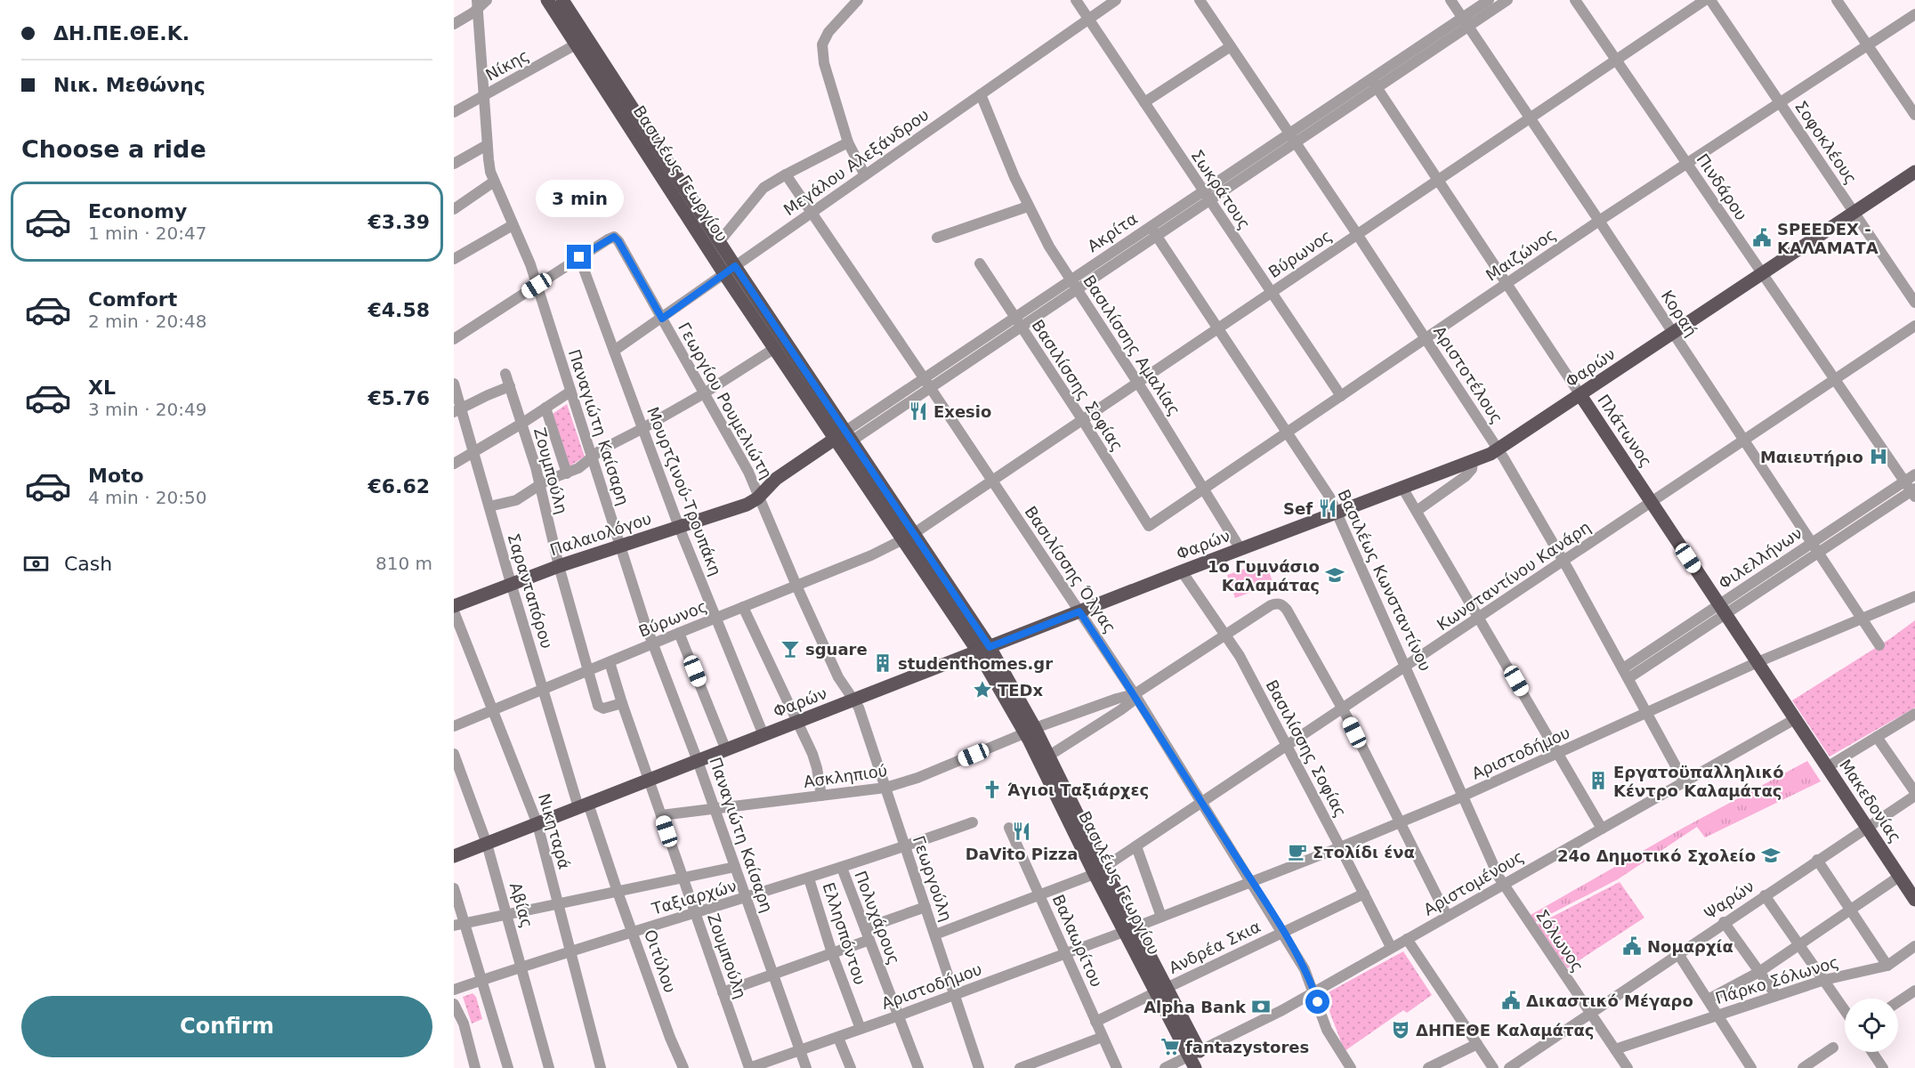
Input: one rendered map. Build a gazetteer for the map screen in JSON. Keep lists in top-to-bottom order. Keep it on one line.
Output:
{"streets":{"main road":["Βασιλέως Γεωργίου","Ακρίτα","Φαρών","Πλάτωνος","Παλαιολόγου","Μακεδονίας"],"street":["Νίκης","Σοφοκλέους","Μεγάλου Αλεξάνδρου","Πινδάρου","Σωκράτους","Βύρωνος","Μαιζώνος","Κοραή","Βασιλίσσης Αμαλίας","Αριστοτέλους","Βασιλίσσης Σοφίας","Γεωργίου Ρουμελιώτη","Παναγιώτη Καίσαρη","Ζουμπούλη","Μουρτζινού-Τρουπάκη","Φιλελλήνων","Βασιλίσσης Όλγας","Κωνσταντίνου Κανάρη","Βασιλέως Κωνσταντίνου","Σαρανταπόρου","Αριστοδήμου","Ασκληπιού","Νικηταρά","Γεωργούλη","Αριστομένους","Ταξιαρχών","Ψαρών","Αβίας","Πολυχάρους","Ελλησπόντου","Βαλαωρίτου","Σόλωνος","Ανδρέα Σκια","Οιτύλου","Πάρκο Σόλωνος"]},"crossings":[["Νίκης","Βασιλέως Γεωργίου"],["Νίκης","Παναγιώτη Καίσαρη"],["Σοφοκλέους","Μαιζώνος"],["Σοφοκλέους","Φαρών"],["Μεγάλου Αλεξάνδρου","Βασιλέως Γεωργίου"],["Μεγάλου Αλεξάνδρου","Σωκράτους"],["Μεγάλου Αλεξάνδρου","Βασιλίσσης Αμαλίας"],["Μεγάλου Αλεξάνδρου","Γεωργίου Ρουμελιώτη"],["Μεγάλου Αλεξάνδρου","Μουρτζινού-Τρουπάκη"],["Μεγάλου Αλεξάνδρου","Βασιλίσσης Όλγας"],["Βασιλέως Γεωργίου","Ακρίτα"],["Βασιλέως Γεωργίου","Βύρωνος"],["Βασιλέως Γεωργίου","Φαρών"],["Βασιλέως Γεωργίου","Κωνσταντίνου Κανάρη"],["Βασιλέως Γεωργίου","Αριστοδήμου"],["Βασιλέως Γεωργίου","Ασκληπιού"],["Βασιλέως Γεωργίου","Αριστομένους"],["Βασιλέως Γεωργίου","Ανδρέα Σκια"],["Πινδάρου","Βύρωνος"],["Πινδάρου","Μαιζώνος"],["Πινδάρου","Φαρών"],["Πινδάρου","Φιλελλήνων"],["Πινδάρου","Κωνσταντίνου Κανάρη"],["Σωκράτους","Ακρίτα"],["Σωκράτους","Βύρωνος"],["Σωκράτους","Μαιζώνος"],["Ακρίτα","Κοραή"],["Ακρίτα","Βασιλίσσης Αμαλίας"],["Ακρίτα","Αριστοτέλους"],["Ακρίτα","Βασιλίσσης Σοφίας"],["Ακρίτα","Γεωργίου Ρουμελιώτη"],["Ακρίτα","Πλάτωνος"],["Ακρίτα","Παλαιολόγου"],["Ακρίτα","Βασιλίσσης Όλγας"],["Ακρίτα","Βασιλέως Κωνσταντίνου"],["Βύρωνος","Κοραή"],["Βύρωνος","Βασιλίσσης Αμαλίας"],["Βύρωνος","Αριστοτέλους"],["Βύρωνος","Βασιλίσσης Σοφίας"],["Βύρωνος","Γεωργίου Ρουμελιώτη"],["Βύρωνος","Παναγιώτη Καίσαρη"],["Βύρωνος","Πλάτωνος"],["Βύρωνος","Ζουμπούλη"],["Βύρωνος","Μουρτζινού-Τρουπάκη"],["Βύρωνος","Βασιλίσσης Όλγας"],["Βύρωνος","Βασιλέως Κωνσταντίνου"],["Βύρωνος","Σαρανταπόρου"],["Βύρωνος","Νικηταρά"],["Μαιζώνος","Κοραή"],["Μαιζώνος","Βασιλίσσης Αμαλίας"],["Μαιζώνος","Αριστοτέλους"],["Μαιζώνος","Βασιλίσσης Σοφίας"],["Μαιζώνος","Πλάτωνος"],["Μαιζώνος","Βασιλέως Κωνσταντίνου"],["Κοραή","Φαρών"],["Κοραή","Φιλελλήνων"],["Κοραή","Κωνσταντίνου Κανάρη"],["Κοραή","Αριστοδήμου"],["Βασιλίσσης Αμαλίας","Φαρών"],["Φαρών","Αριστοτέλους"],["Φαρών","Βασιλίσσης Σοφίας"],["Φαρών","Γεωργίου Ρουμελιώτη"],["Φαρών","Παναγιώτη Καίσαρη"],["Φαρών","Πλάτωνος"],["Φαρών","Ζουμπούλη"],["Φαρών","Μουρτζινού-Τρουπάκη"],["Φαρών","Βασιλίσσης Όλγας"],["Φαρών","Βασιλέως Κωνσταντίνου"],["Φαρών","Σαρανταπόρου"],["Φαρών","Νικηταρά"],["Φαρών","Γεωργούλη"],["Φαρών","Αβίας"],["Φαρών","Οιτύλου"],["Αριστοτέλους","Φιλελλήνων"],["Αριστοτέλους","Κωνσταντίνου Κανάρη"],["Αριστοτέλους","Αριστοδήμου"],["Αριστοτέλους","Αριστομένους"],["Βασιλίσσης Σοφίας","Κωνσταντίνου Κανάρη"],["Βασιλίσσης Σοφίας","Αριστοδήμου"],["Βασιλίσσης Σοφίας","Αριστομένους"],["Βασιλίσσης Σοφίας","Ανδρέα Σκια"],["Γεωργίου Ρουμελιώτη","Μουρτζινού-Τρουπάκη"],["Γεωργίου Ρουμελιώτη","Παλαιολόγου"],["Γεωργίου Ρουμελιώτη","Γεωργούλη"],["Παναγιώτη Καίσαρη","Παλαιολόγου"],["Παναγιώτη Καίσαρη","Αριστοδήμου"],["Παναγιώτη Καίσαρη","Ασκληπιού"],["Παναγιώτη Καίσαρη","Ταξιαρχών"],["Πλάτωνος","Φιλελλήνων"],["Πλάτωνος","Κωνσταντίνου Κανάρη"],["Πλάτωνος","Αριστοδήμου"],["Πλάτωνος","Μακεδονίας"],["Πλάτωνος","Αριστομένους"],["Ζουμπούλη","Παλαιολόγου"],["Ζουμπούλη","Αριστοδήμου"],["Ζουμπούλη","Ασκληπιού"],["Ζουμπούλη","Ταξιαρχών"],["Μουρτζινού-Τρουπάκη","Παλαιολόγου"],["Παλαιολόγου","Σαρανταπόρου"],["Βασιλίσσης Όλγας","Κωνσταντίνου Κανάρη"],["Βασιλίσσης Όλγας","Αριστοδήμου"],["Βασιλίσσης Όλγας","Ασκληπιού"],["Βασιλίσσης Όλγας","Αριστομένους"],["Βασιλίσσης Όλγας","Ανδρέα Σκια"],["Κωνσταντίνου Κανάρη","Βασιλέως Κωνσταντίνου"],["Κωνσταντίνου Κανάρη","Γεωργούλη"],["Κωνσταντίνου Κανάρη","Βαλαωρίτου"],["Βασιλέως Κωνσταντίνου","Αριστοδήμου"],["Βασιλέως Κωνσταντίνου","Αριστομένους"],["Βασιλέως Κωνσταντίνου","Σόλωνος"],["Σαρανταπόρου","Οιτύλου"],["Αριστοδήμου","Γεωργούλη"],["Αριστοδήμου","Πολυχάρους"],["Αριστοδήμου","Ελλησπόντου"],["Αριστοδήμου","Βαλαωρίτου"],["Ασκληπιού","Γεωργούλη"],["Μακεδονίας","Ψαρών"],["Νικηταρά","Ταξιαρχών"],["Γεωργούλη","Ταξιαρχών"],["Αριστομένους","Σόλωνος"],["Ταξιαρχών","Αβίας"],["Ταξιαρχών","Πολυχάρους"],["Ταξιαρχών","Ελλησπόντου"],["Ταξιαρχών","Οιτύλου"],["Ψαρών","Σόλωνος"],["Βαλαωρίτου","Ανδρέα Σκια"],["Σόλωνος","Πάρκο Σόλωνος"]],"places":{"public building":["SPEEDEX - ΚΑΛΑΜΑΤΑ","Νομαρχία","Δικαστικό Μέγαρο"],"restaurant":["Exesio","Sef","DaVito Pizza"],"hospital":["Μαιευτήριο"],"school or university":["1ο Γυμνάσιο Καλαμάτας","24ο Δημοτικό Σχολείο"],"bar":["sguare"],"building":["studenthomes.gr","Εργατοϋπαλληλικό Κέντρο Καλαμάτας"],"place":["TEDx"],"church":["Άγιοι Ταξιάρχες"],"cafe":["Στολίδι ένα"],"bank":["Alpha Bank"],"theatre":["ΔΗΠΕΘΕ Καλαμάτας"],"supermarket":["fantazystores"]},"page":{"banner":["ΔΗ.ΠΕ.ΘΕ.Κ.","Νικ. Μεθώνης"],"heading":"Choose a ride","bubble":"3 min","list":[{"name":"Economy","note":"1 min · 20:47","value":"€3.39"},{"name":"Comfort","note":"2 min · 20:48","value":"€4.58"},{"name":"XL","note":"3 min · 20:49","value":"€5.76"},{"name":"Moto","note":"4 min · 20:50","value":"€6.62"}],"pay":["Cash","810 m"],"buttons":"Confirm"}}
